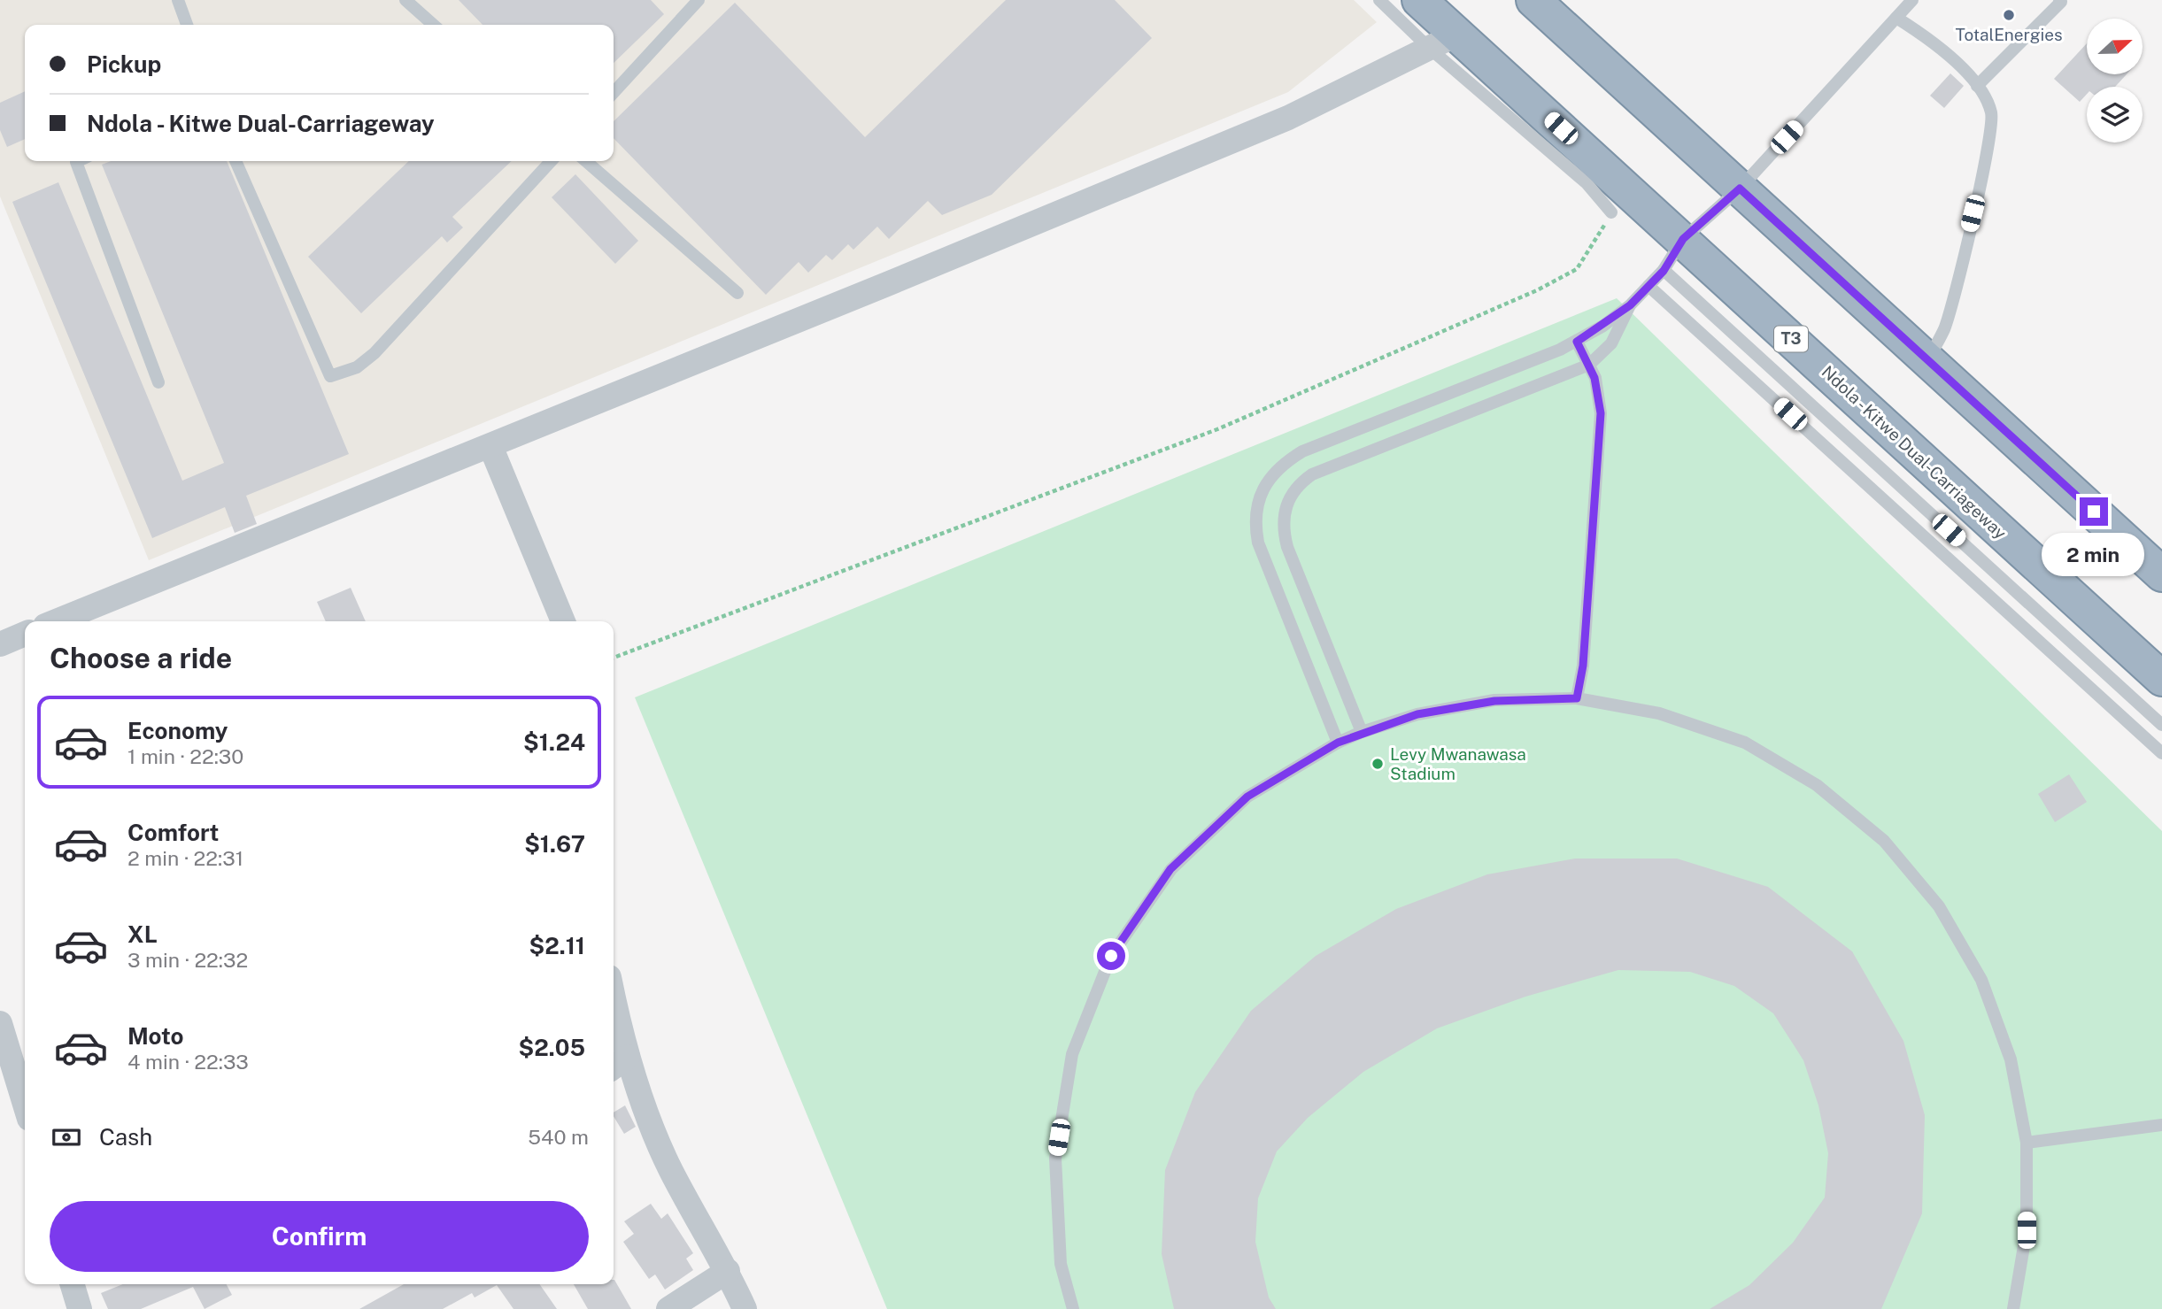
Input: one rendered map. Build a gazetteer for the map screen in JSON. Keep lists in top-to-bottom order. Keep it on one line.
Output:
{"streets":{"highway":["T3","Ndola - Kitwe Dual-Carriageway"]},"places":["TotalEnergies","Levy Mwanawasa Stadium"],"north":"right","page":{"banner":["Pickup","Ndola - Kitwe Dual-Carriageway"],"bubble":"2 min","heading":"Choose a ride","list":[{"name":"Economy","note":"1 min · 22:30","value":"$1.24"},{"name":"Comfort","note":"2 min · 22:31","value":"$1.67"},{"name":"XL","note":"3 min · 22:32","value":"$2.11"},{"name":"Moto","note":"4 min · 22:33","value":"$2.05"}],"pay":["Cash","540 m"],"buttons":"Confirm"}}
